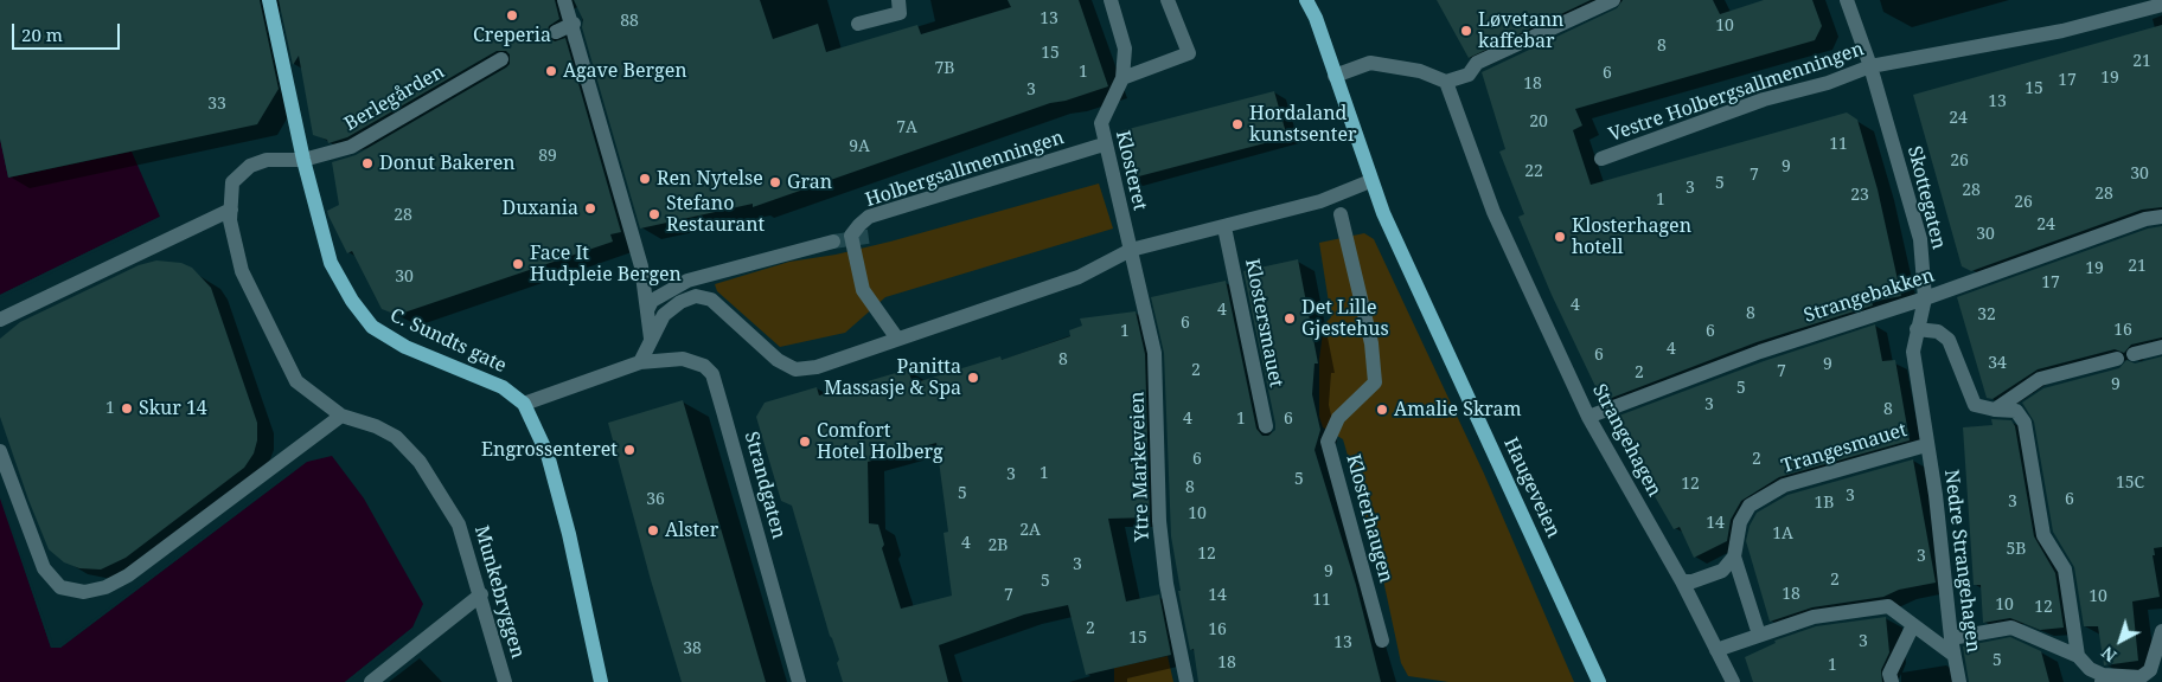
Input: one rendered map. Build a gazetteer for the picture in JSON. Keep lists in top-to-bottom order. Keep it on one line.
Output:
{"streets":{"main road":["C. Sundts gate","Haugeveien"],"street":["Vestre Holbergsallmenningen","Berlegården","Holbergsallmenningen","Klosteret","Skottegaten","Strangebakken","Klostersmauet","Strangehagen","Trangesmauet","Ytre Markeveien","Strandgaten","Klosterhaugen","Nedre Strangehagen","Munkebryggen"]},"crossings":[["Vestre Holbergsallmenningen","Skottegaten"],["Berlegården","C. Sundts gate"],["Berlegården","Munkebryggen"],["Holbergsallmenningen","Klosteret"],["Klosteret","Ytre Markeveien"],["Skottegaten","Strangebakken"],["Skottegaten","Trangesmauet"],["Skottegaten","Nedre Strangehagen"],["Strangebakken","Strangehagen"],["Trangesmauet","Nedre Strangehagen"]],"places":["Creperia","Løvetann kaffebar","Agave Bergen","Hordaland kunstsenter","Donut Bakeren","Ren Nytelse","Gran","Duxania","Stefano Restaurant","Klosterhagen hotell","Face It Hudpleie Bergen","Det Lille Gjestehus","Panitta Massasje & Spa","Skur 14","Amalie Skram","Comfort Hotel Holberg","Engrossenteret","Alster"],"house_numbers":["13","88","10","8","15","21","7B","1","6","19","17","18","15","3","13","33","24","20","7A","11","9A","89","26","9","22","30","7","5","3","28","28","23","1","26","28","24","30","21","19","30","17","4","4","8","32","6","16","1","6","4","6","8","34","9","2","7","2","9","5","3","1","8","4","1","6","6","2","1","3","5","15C","12","8","5","3","36","6","3","1B","10","14","2A","1A","4","2B","5B","12","3","3","9","2","5","18","7","14","10","11","10","12","2","16","15","3","13","38","5","18","1"],"scale_bar":"20 m","north":"bottom left"}
